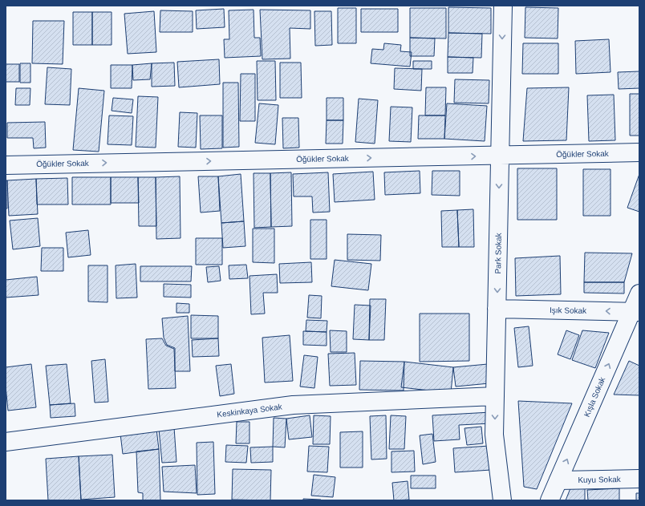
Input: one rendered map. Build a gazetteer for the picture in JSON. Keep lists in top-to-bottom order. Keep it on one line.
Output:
{"streets":{"street":["Öğükler Sokak","Park Sokak","Işık Sokak","Kışla Sokak","Keskinkaya Sokak","Kuyu Sokak"]},"crossings":[["Öğükler Sokak","Park Sokak"],["Park Sokak","Işık Sokak"],["Park Sokak","Keskinkaya Sokak"],["Işık Sokak","Kışla Sokak"],["Kışla Sokak","Kuyu Sokak"]],"one_way":["Öğükler Sokak","Park Sokak","Işık Sokak","Kışla Sokak"]}
